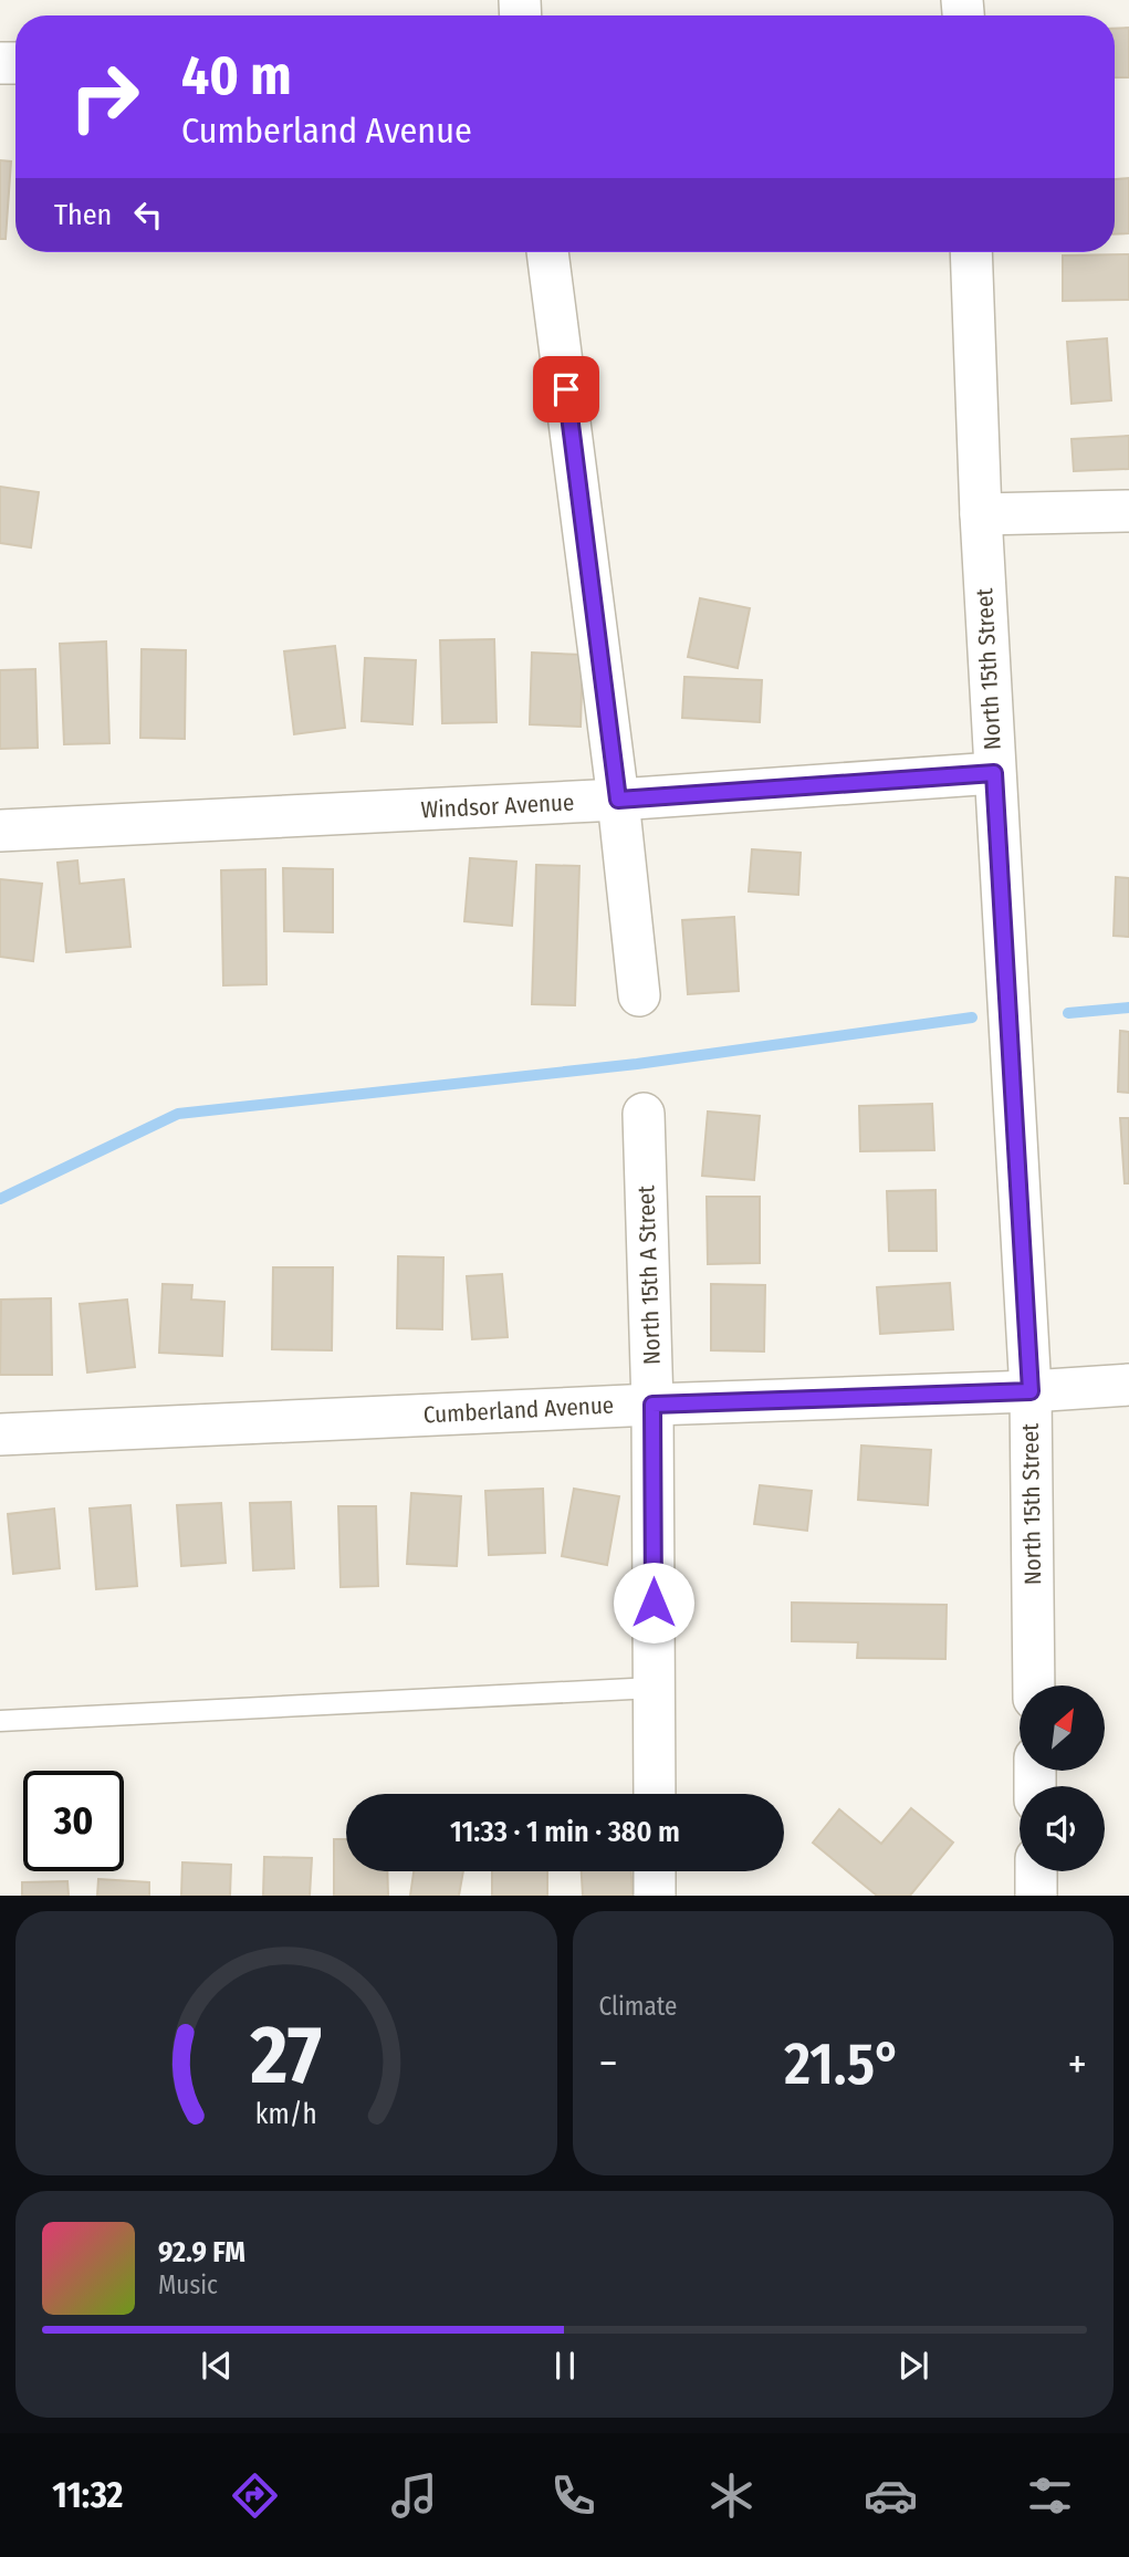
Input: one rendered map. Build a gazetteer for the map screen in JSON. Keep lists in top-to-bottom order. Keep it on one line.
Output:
{"streets":{"street":["North 15th Street","Windsor Avenue","North 15th A Street","Cumberland Avenue"]},"crossings":[["North 15th Street","Windsor Avenue"],["North 15th Street","Cumberland Avenue"],["North 15th A Street","Cumberland Avenue"]],"north":"top right","page":{"turn":["40 m","Cumberland Avenue"],"then":"Then","limit":"30","trip":"11:33 · 1 min · 380 m","tile":"Climate","heat":["−","21.5°","+"],"song":["92.9 FM","Music"],"tabs":"11:32","gauge":["27","km/h"]}}
